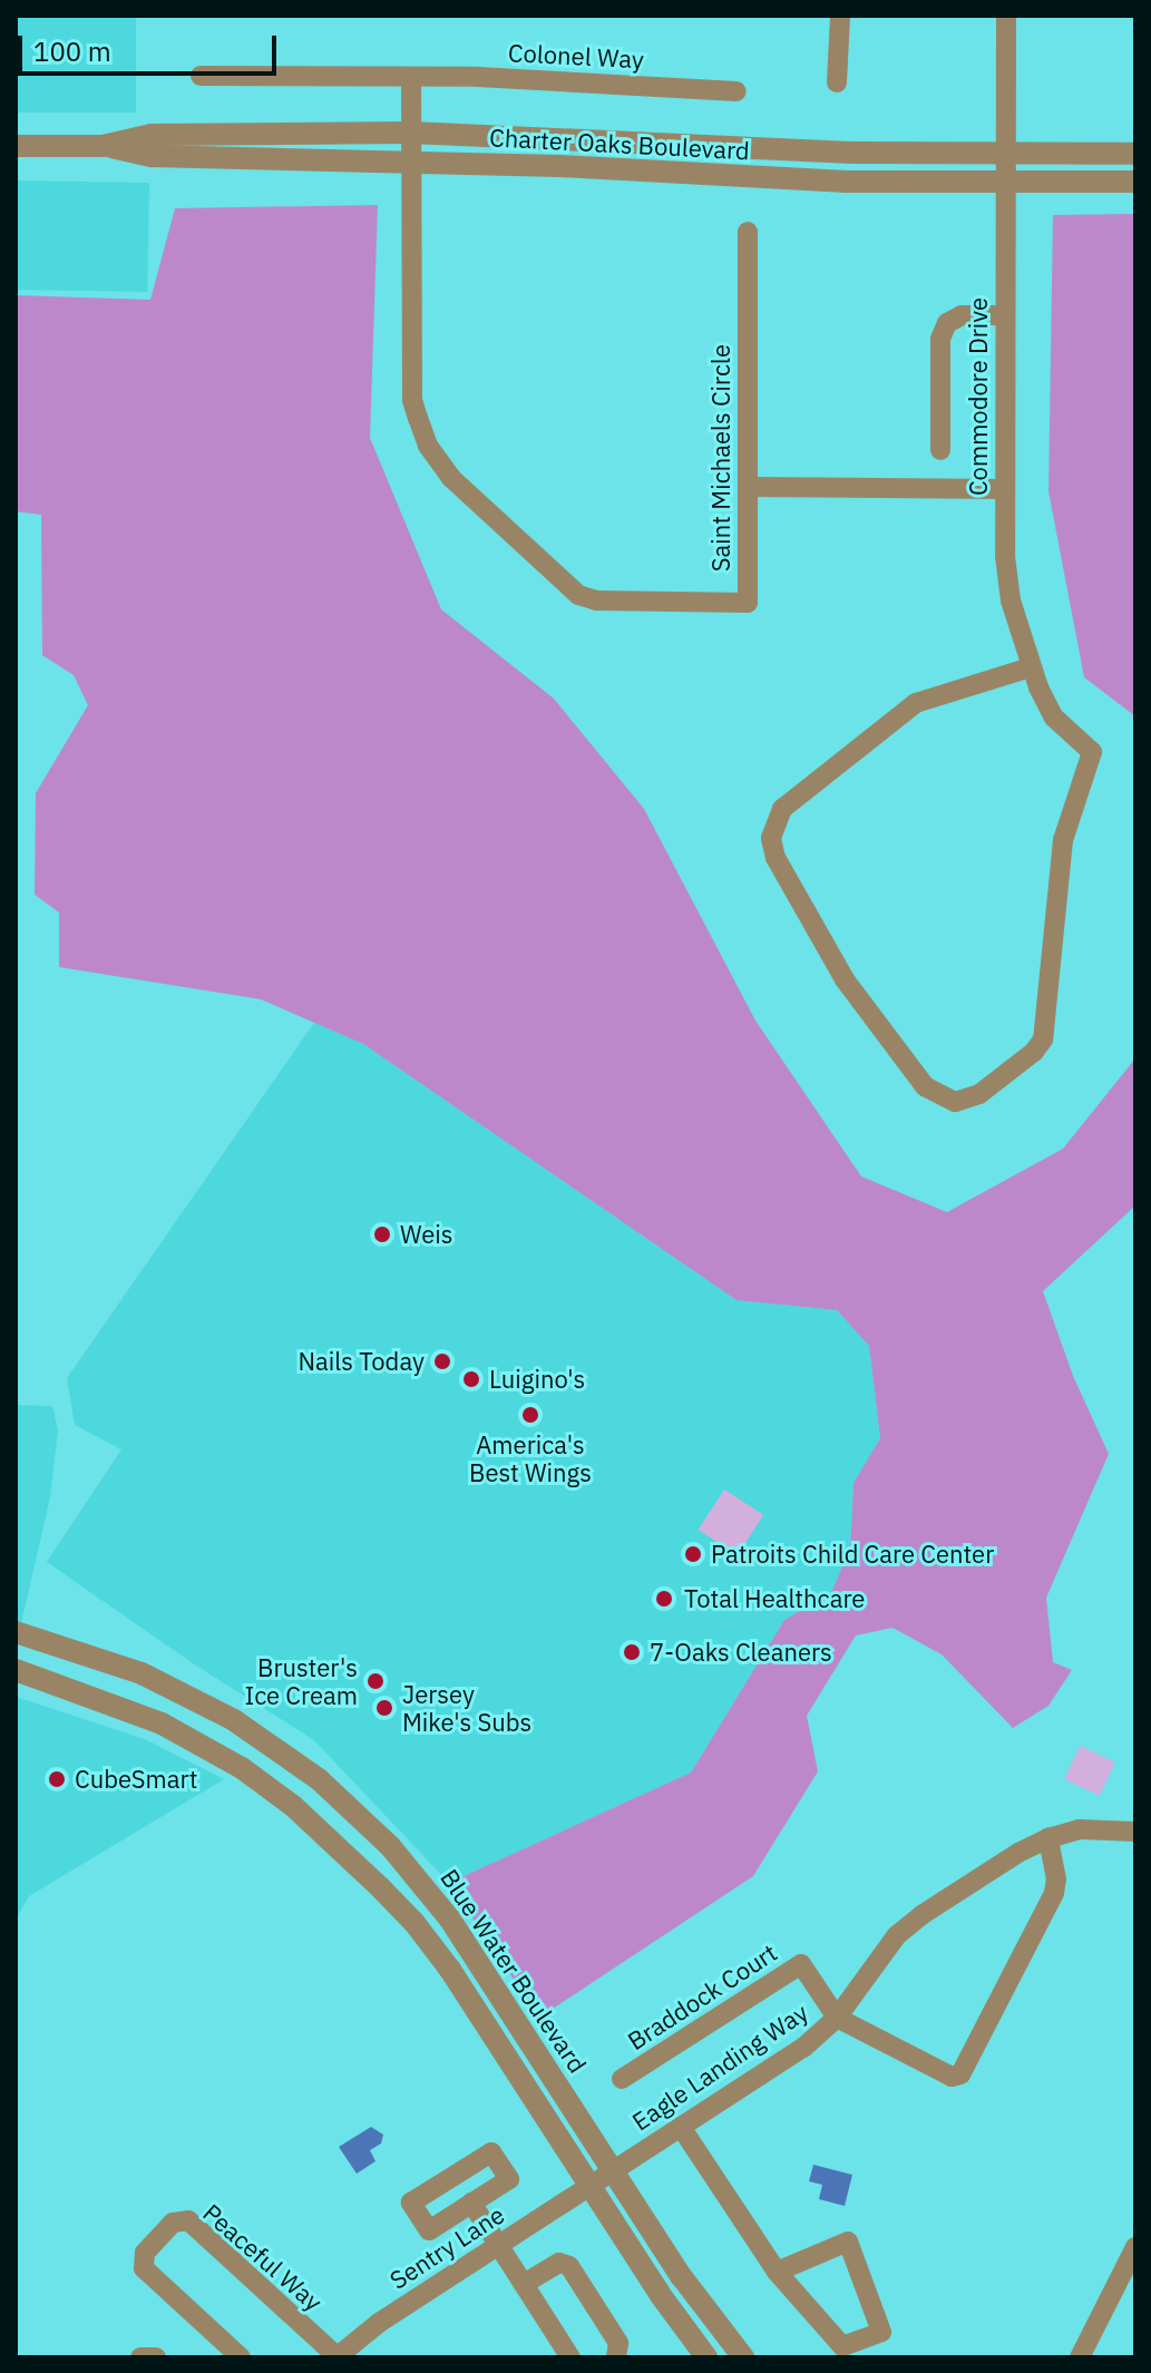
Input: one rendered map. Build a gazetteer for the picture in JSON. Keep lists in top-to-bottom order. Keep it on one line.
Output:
{"streets":{"street":["Colonel Way","Charter Oaks Boulevard","Commodore Drive","Saint Michaels Circle","Blue Water Boulevard","Braddock Court","Eagle Landing Way","Sentry Lane","Peaceful Way"]},"crossings":[["Charter Oaks Boulevard","Commodore Drive"],["Charter Oaks Boulevard","Saint Michaels Circle"],["Blue Water Boulevard","Eagle Landing Way"],["Braddock Court","Eagle Landing Way"],["Eagle Landing Way","Sentry Lane"],["Sentry Lane","Peaceful Way"]],"places":["Weis","Nails Today","Luigino's","America's Best Wings","Patroits Child Care Center","Total Healthcare","7-Oaks Cleaners","Bruster's Ice Cream","Jersey Mike's Subs","CubeSmart"],"scale_bar":"100 m"}
